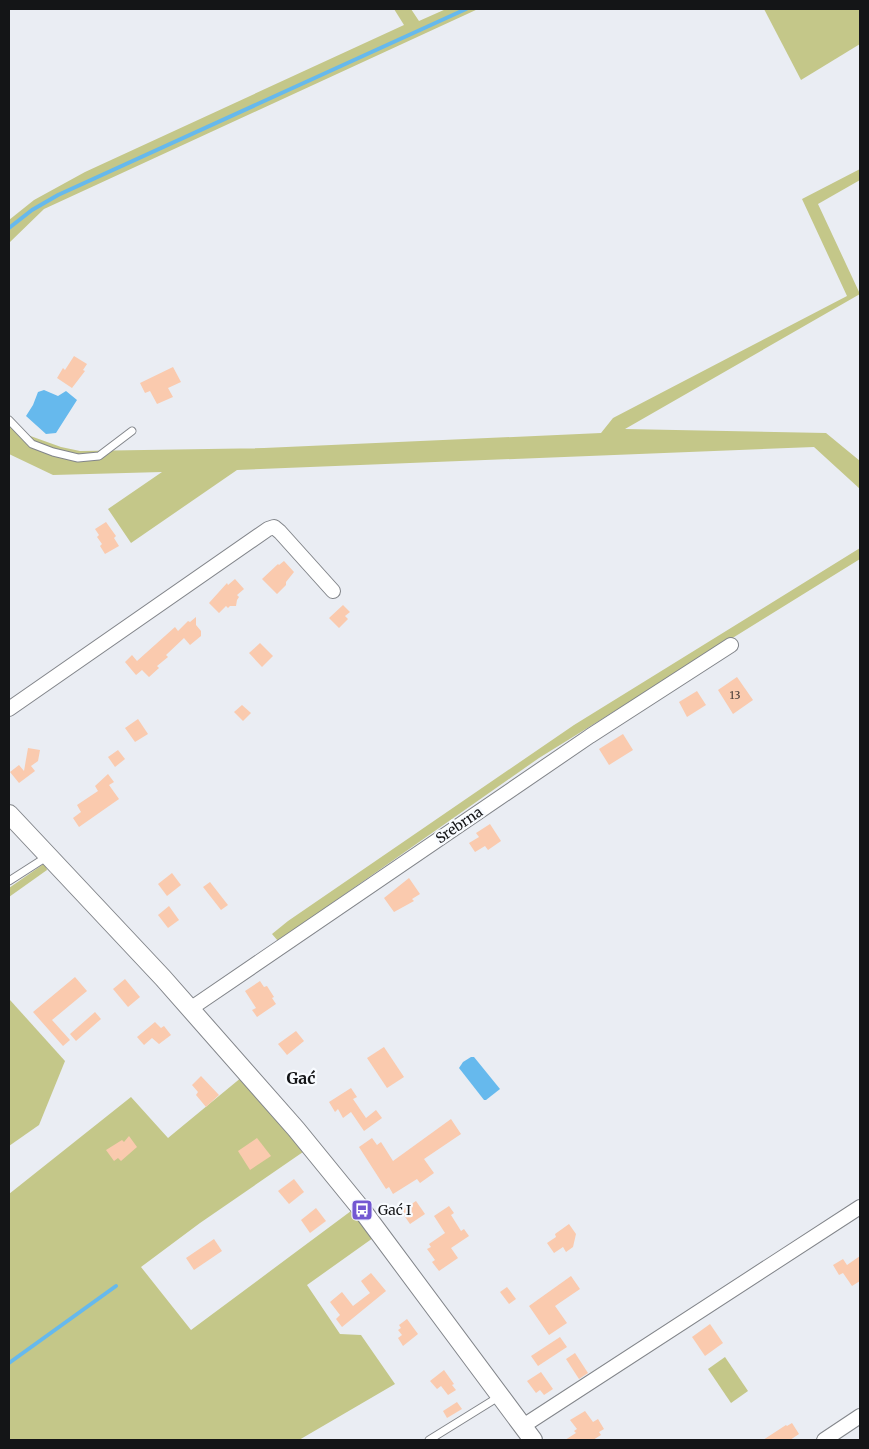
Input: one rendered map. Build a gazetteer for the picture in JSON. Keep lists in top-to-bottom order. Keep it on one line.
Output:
{"streets":{"street":["Srebrna"]},"districts":["Gać"],"places":{"bus stop":["Gać I"]},"house_numbers":["13"]}
